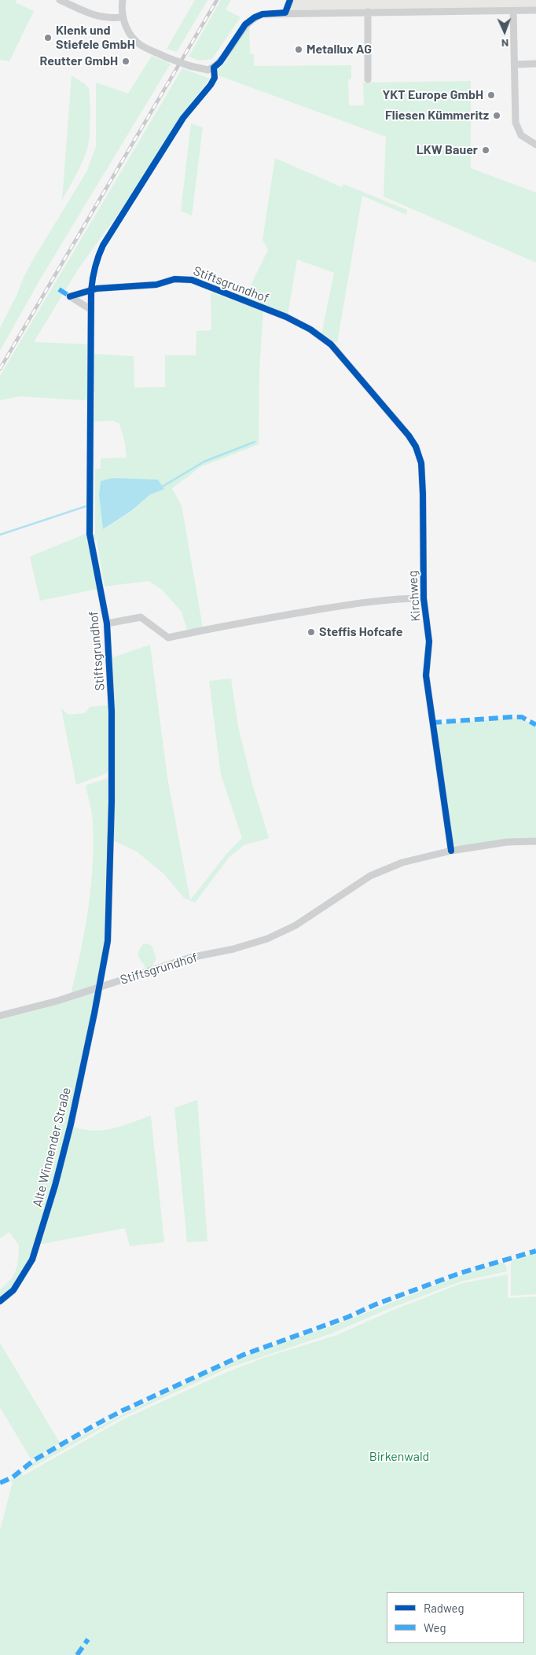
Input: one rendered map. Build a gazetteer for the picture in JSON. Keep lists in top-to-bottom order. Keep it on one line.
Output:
{"streets":{"street":["Stiftsgrundhof","Kirchweg","Alte Winnender Straße"]},"crossings":[["Stiftsgrundhof","Kirchweg"],["Stiftsgrundhof","Alte Winnender Straße"]],"parks":["Birkenwald"],"places":["Klenk und Stiefele GmbH","Metallux AG","Reutter GmbH","YKT Europe GmbH","Fliesen Kümmeritz","LKW Bauer","Steffis Hofcafe"],"legend":["Radweg","Weg"],"north":"bottom"}
